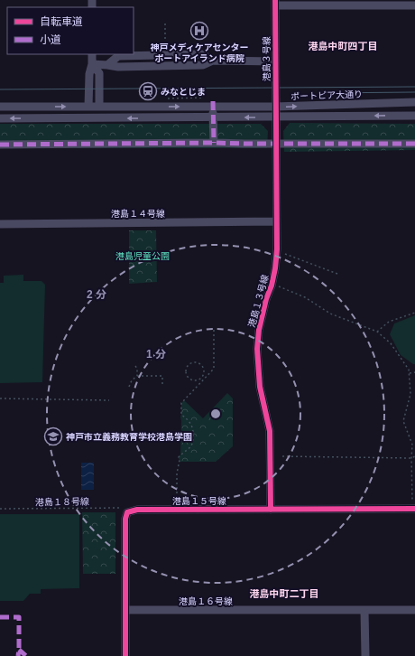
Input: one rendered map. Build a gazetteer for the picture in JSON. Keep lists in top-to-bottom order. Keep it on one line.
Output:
{"streets":{"street":["港島３号線","ポートピア大通り","港島１４号線","港島１３号線","港島１５号線","港島１６号線"],"path":["港島１８号線"]},"crossings":[["港島３号線","ポートピア大通り"],["港島３号線","港島１３号線"],["港島１４号線","港島１３号線"],["港島１３号線","港島１５号線"],["港島１５号線","港島１６号線"]],"districts":["港島中町四丁目","港島中町二丁目"],"parks":["港島児童公園"],"places":{"hospital":["神戸メディケアセンター ポートアイランド病院"],"station":["みなとじま"],"school or university":["神戸市立義務教育学校港島学園"]},"legend":["自転車道","小道"],"rings":["2 分","1 分"]}
